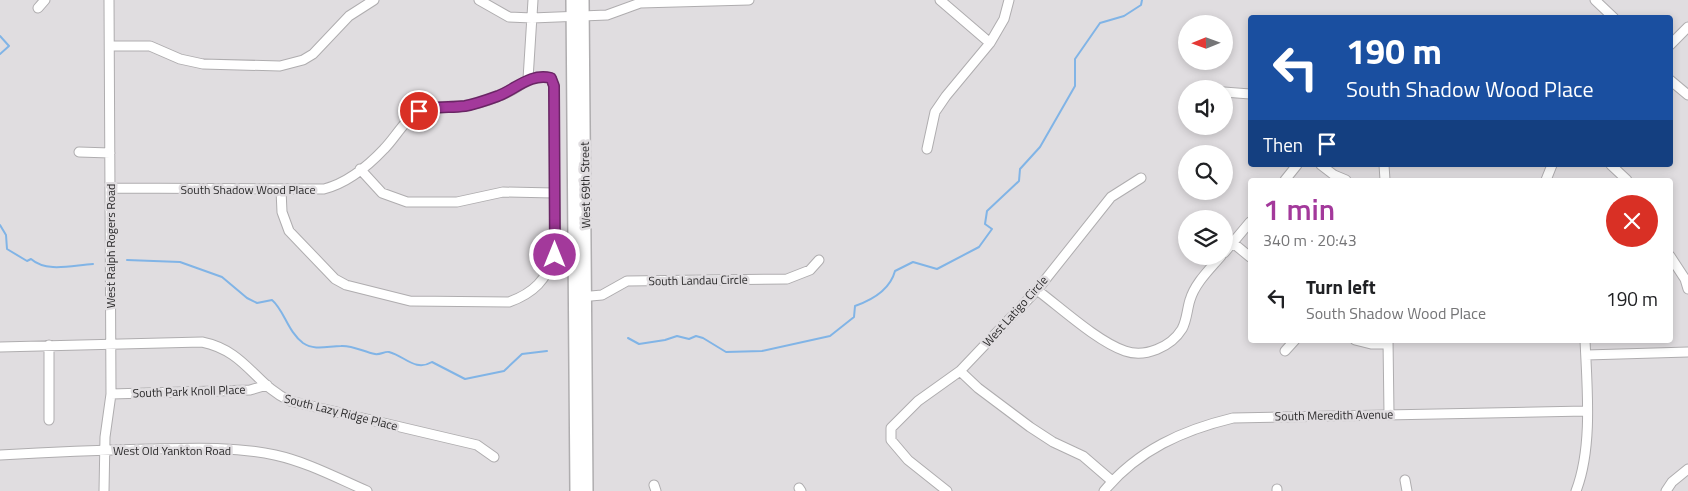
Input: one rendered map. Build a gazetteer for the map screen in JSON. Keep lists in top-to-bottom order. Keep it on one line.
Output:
{"streets":{"main road":["West 69th Street"],"street":["South Shadow Wood Place","West Ralph Rogers Road","South Landau Circle","West Latigo Circle","South Park Knoll Place","South Lazy Ridge Place","South Meredith Avenue","West Old Yankton Road"]},"crossings":[["West 69th Street","South Landau Circle"],["South Shadow Wood Place","West Ralph Rogers Road"],["West Ralph Rogers Road","South Park Knoll Place"],["West Ralph Rogers Road","South Lazy Ridge Place"],["West Ralph Rogers Road","West Old Yankton Road"],["South Park Knoll Place","South Lazy Ridge Place"]],"north":"left","page":{"turn":["190 m","South Shadow Wood Place"],"then":"Then","heading":["1 min","340 m · 20:43"],"list":[{"name":"Turn left","note":"South Shadow Wood Place","value":"190 m"}]}}
